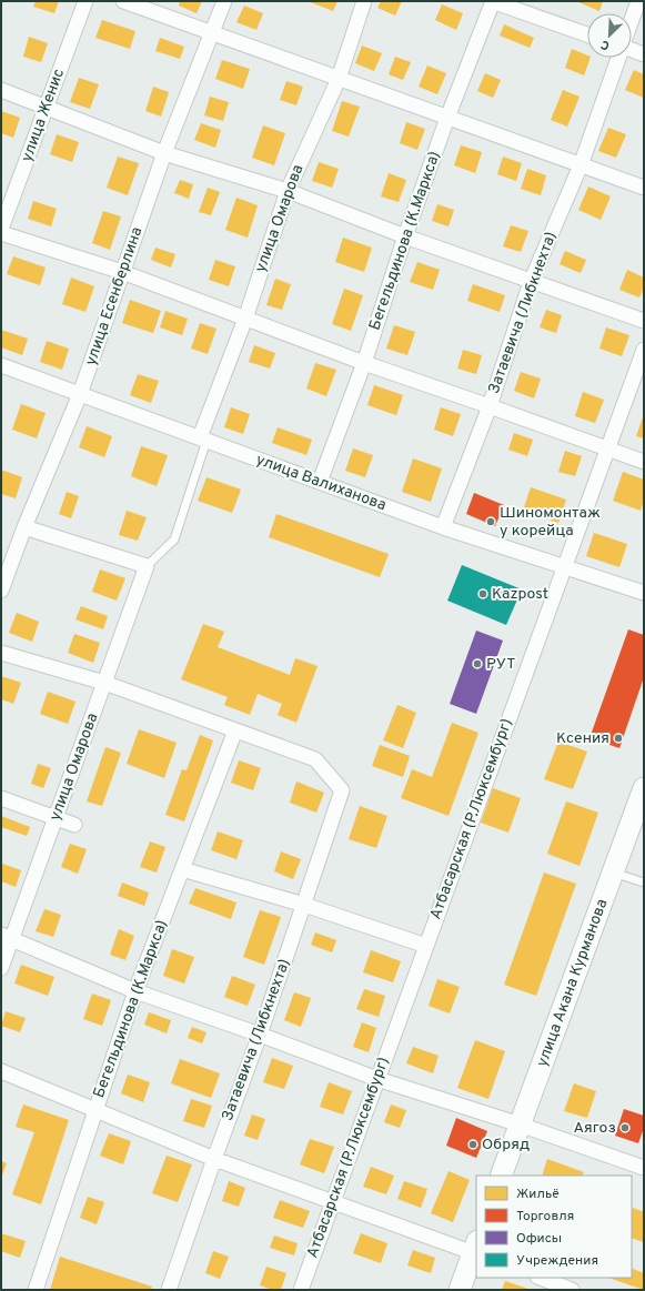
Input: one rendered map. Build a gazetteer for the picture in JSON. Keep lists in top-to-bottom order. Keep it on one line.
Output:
{"streets":{"main road":["улица Акана Курманова"],"street":["улица Женис","улица Омарова","Бегельдинова (К.Маркса)","улица Есенберлина","Затаевича (Либкнехта)","улица Валиханова","Атбасарская (Р.Люксембург)"]},"crossings":[["улица Омарова","улица Валиханова"],["Бегельдинова (К.Маркса)","Затаевича (Либкнехта)"],["Бегельдинова (К.Маркса)","улица Валиханова"],["улица Есенберлина","улица Валиханова"],["Затаевича (Либкнехта)","улица Валиханова"],["улица Валиханова","Атбасарская (Р.Люксембург)"]],"places":["Шиномонтаж у корейца","Kazpost","РУТ","Ксения","Аягоз","Обряд"],"legend":["Жильё","Торговля","Офисы","Учреждения"],"north":"bottom left"}
